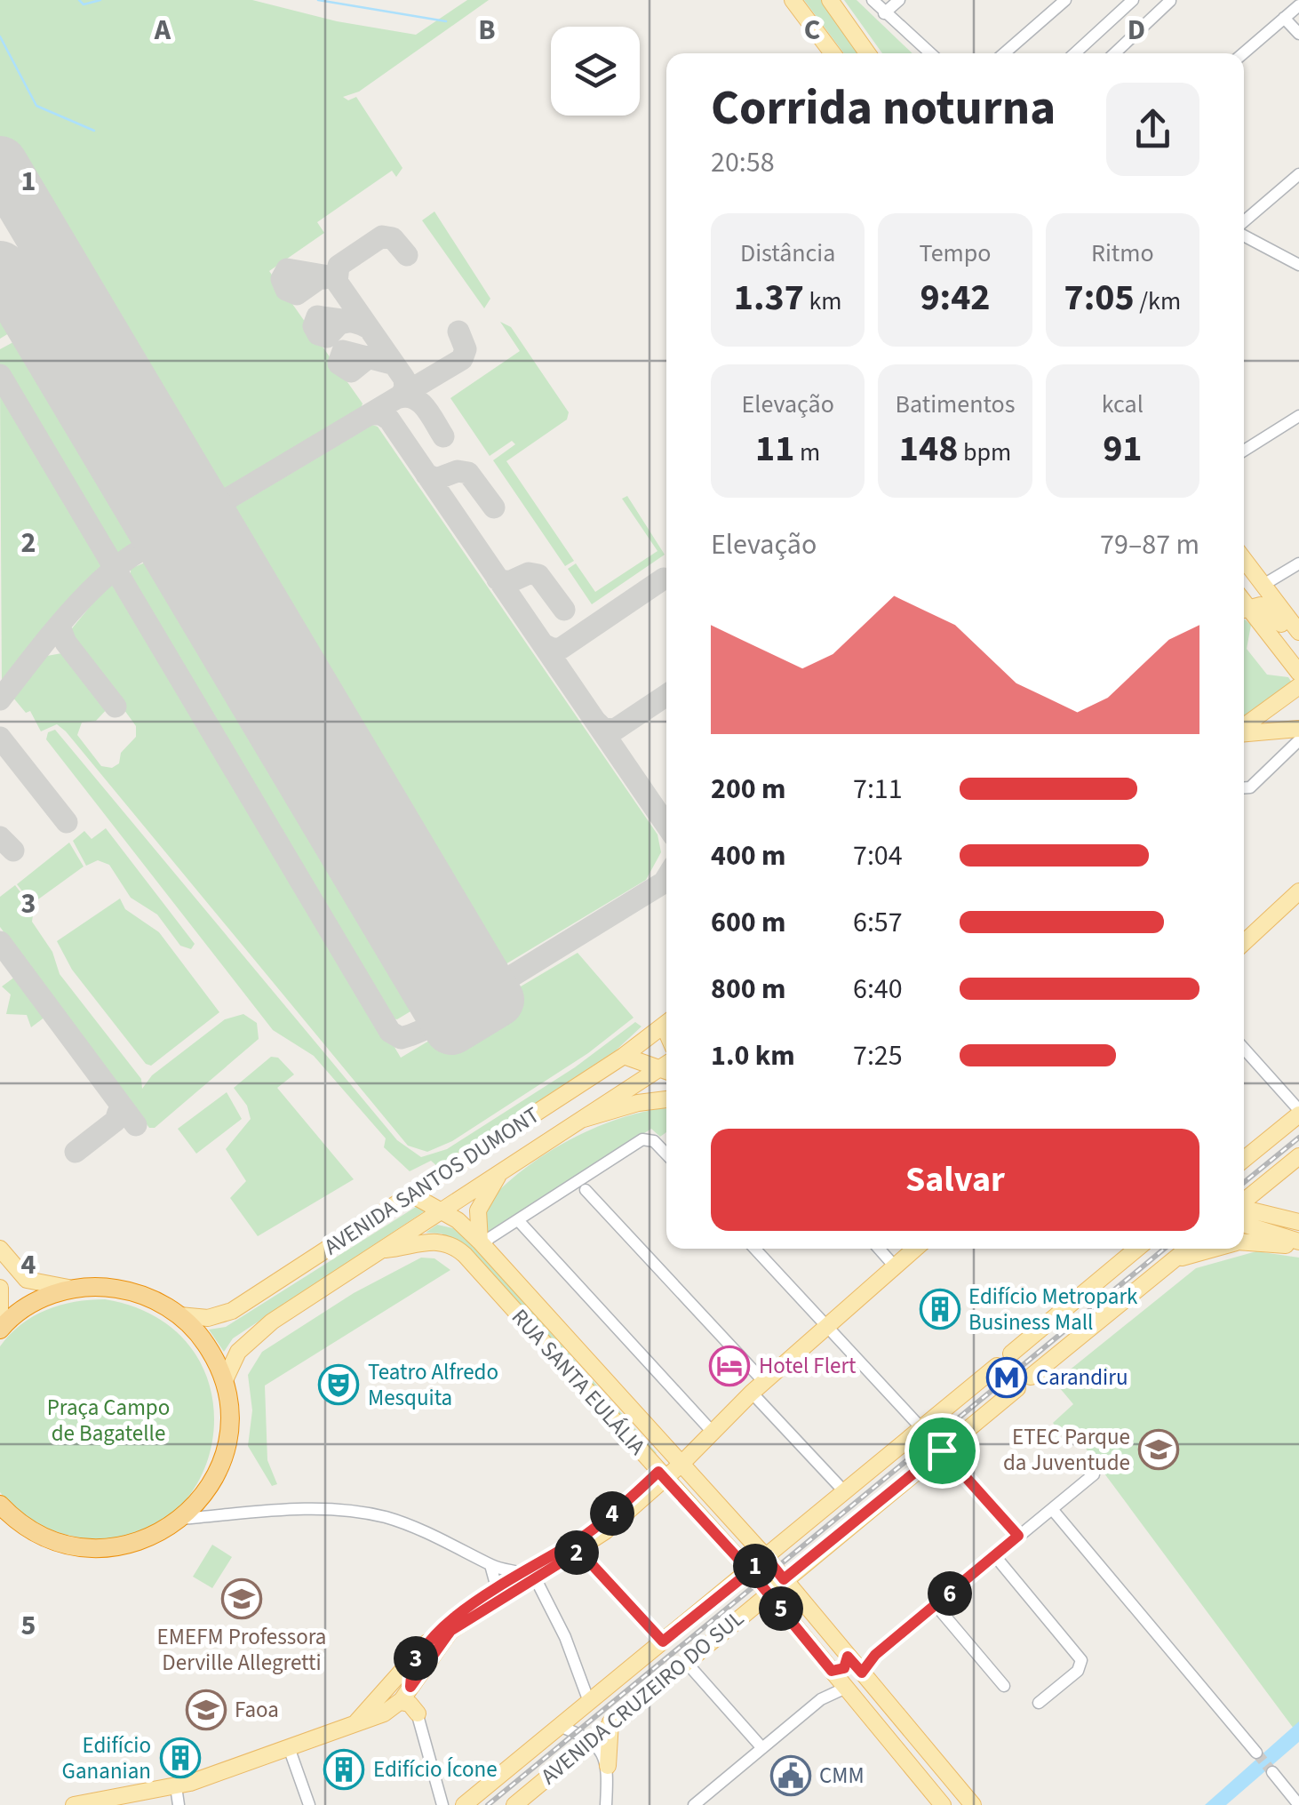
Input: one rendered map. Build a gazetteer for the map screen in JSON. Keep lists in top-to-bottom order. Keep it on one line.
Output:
{"streets":{"main road":["AVENIDA SANTOS DUMONT","RUA SANTA EULÁLIA","AVENIDA CRUZEIRO DO SUL"]},"crossings":[["AVENIDA SANTOS DUMONT","RUA SANTA EULÁLIA"],["RUA SANTA EULÁLIA","AVENIDA CRUZEIRO DO SUL"]],"parks":["Praça Campo de Bagatelle"],"places":{"building":["Edifício Metropark Business Mall","Edifício Gananian","Edifício Ícone"],"hotel":["Hotel Flert"],"metro station":["Carandiru"],"theatre":["Teatro Alfredo Mesquita"],"school or university":["ETEC Parque da Juventude","EMEFM Professora Derville Allegretti","Faoa"],"public building":["CMM"]},"page":{"heading":["Corrida noturna","20:58"],"stats":[["Distância","1.37 km"],["Tempo","9:42"],["Ritmo","7:05 /km"],["Elevação","11 m"],["Batimentos","148 bpm"],["kcal","91"]],"chart":["Elevação","79–87 m"],"list":[{"name":"200 m","note":"7:11"},{"name":"400 m","note":"7:04"},{"name":"600 m","note":"6:57"},{"name":"800 m","note":"6:40"},{"name":"1.0 km","note":"7:25"}],"buttons":"Salvar","pins":["4","2","1","6","5","3"]},"grid":{"columns":["A","B","C","D"],"rows":["1","2","3","4","5"]}}
